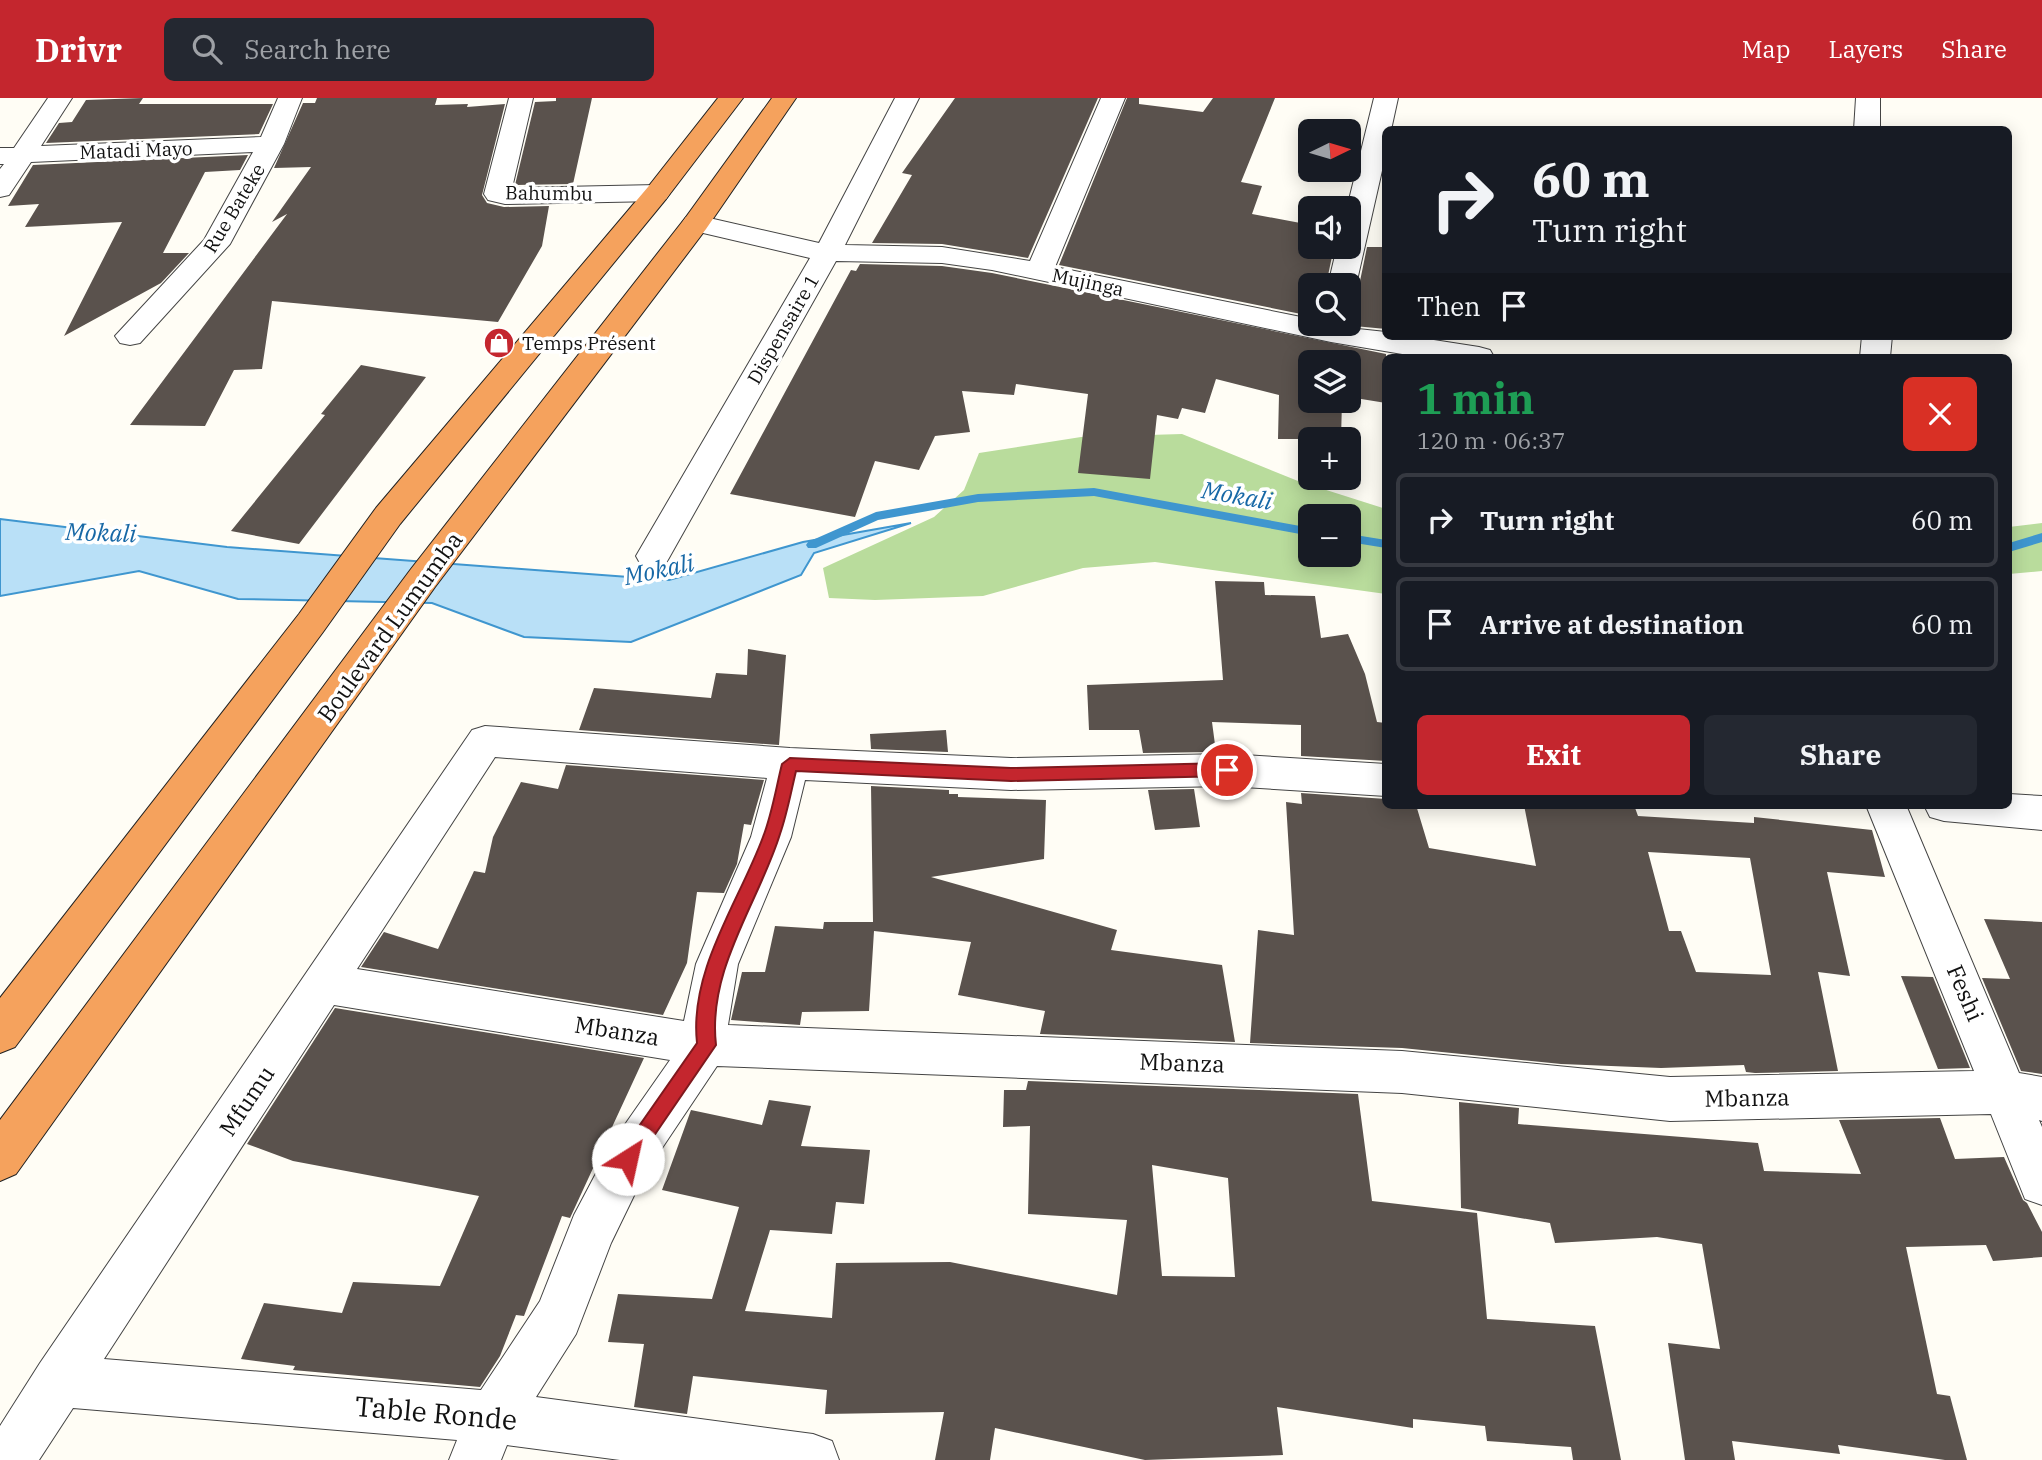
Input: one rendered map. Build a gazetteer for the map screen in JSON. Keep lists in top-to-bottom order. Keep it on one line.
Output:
{"streets":{"highway":["Boulevard Lumumba"],"street":["Matadi Mayo","Bahumbu","Rue Bateke","Mujinga","Dispensaire 1","Feshi","Mbanza","Mfumu","Table Ronde"]},"crossings":[["Matadi Mayo","Rue Bateke"],["Mujinga","Dispensaire 1"],["Mujinga","Boulevard Lumumba"],["Feshi","Mbanza"],["Mbanza","Mfumu"],["Mfumu","Table Ronde"]],"water":["Mokali"],"places":{"shop":["Temps Présent"]},"north":"right","page":{"header":"Drivr","search":"Search here","nav":["Map","Layers","Share"],"map_buttons":["+","−"],"turn":["60 m","Turn right"],"then":"Then","heading":["1 min","120 m · 06:37"],"list":[{"name":"Turn right","value":"60 m"},{"name":"Arrive at destination","value":"60 m"}],"buttons":["Exit","Share"]}}
